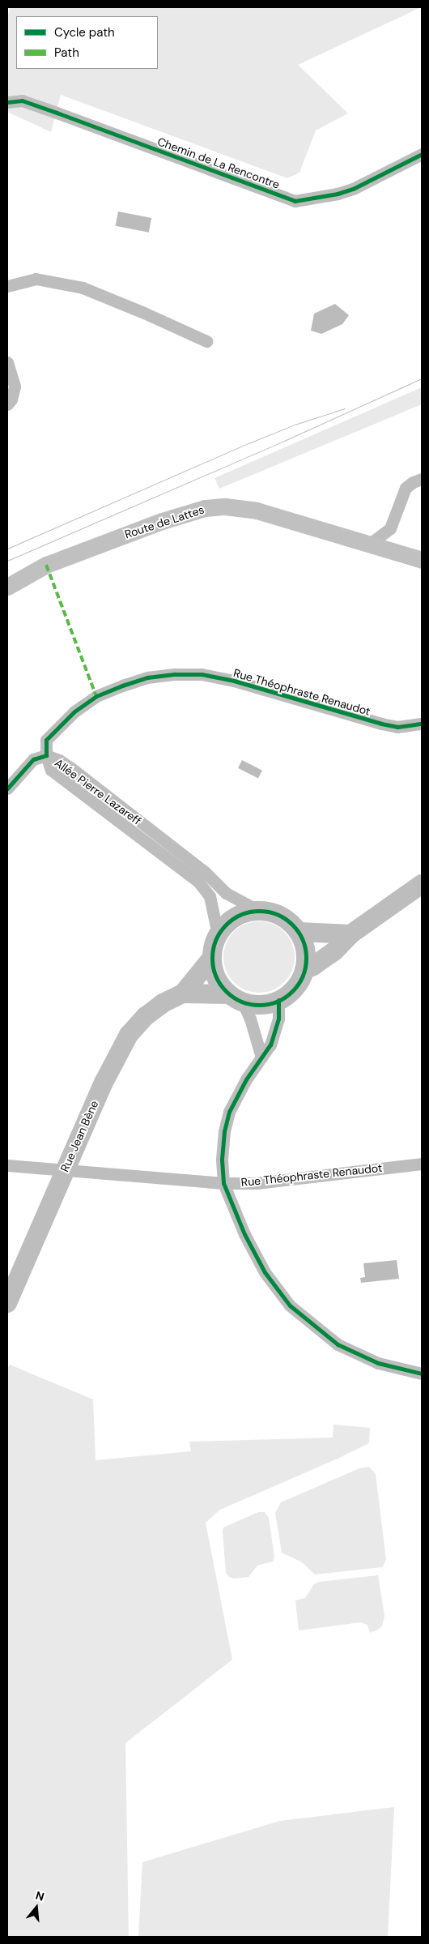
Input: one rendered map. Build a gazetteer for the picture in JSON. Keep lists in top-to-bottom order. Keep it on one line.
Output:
{"streets":{"main road":["Rue Jean Bène"],"street":["Chemin de La Rencontre","Route de Lattes","Rue Théophraste Renaudot","Allée Pierre Lazareff"]},"crossings":[["Rue Théophraste Renaudot","Allée Pierre Lazareff"],["Allée Pierre Lazareff","Rue Jean Bène"]],"legend":["Cycle path","Path"],"north":"top"}
